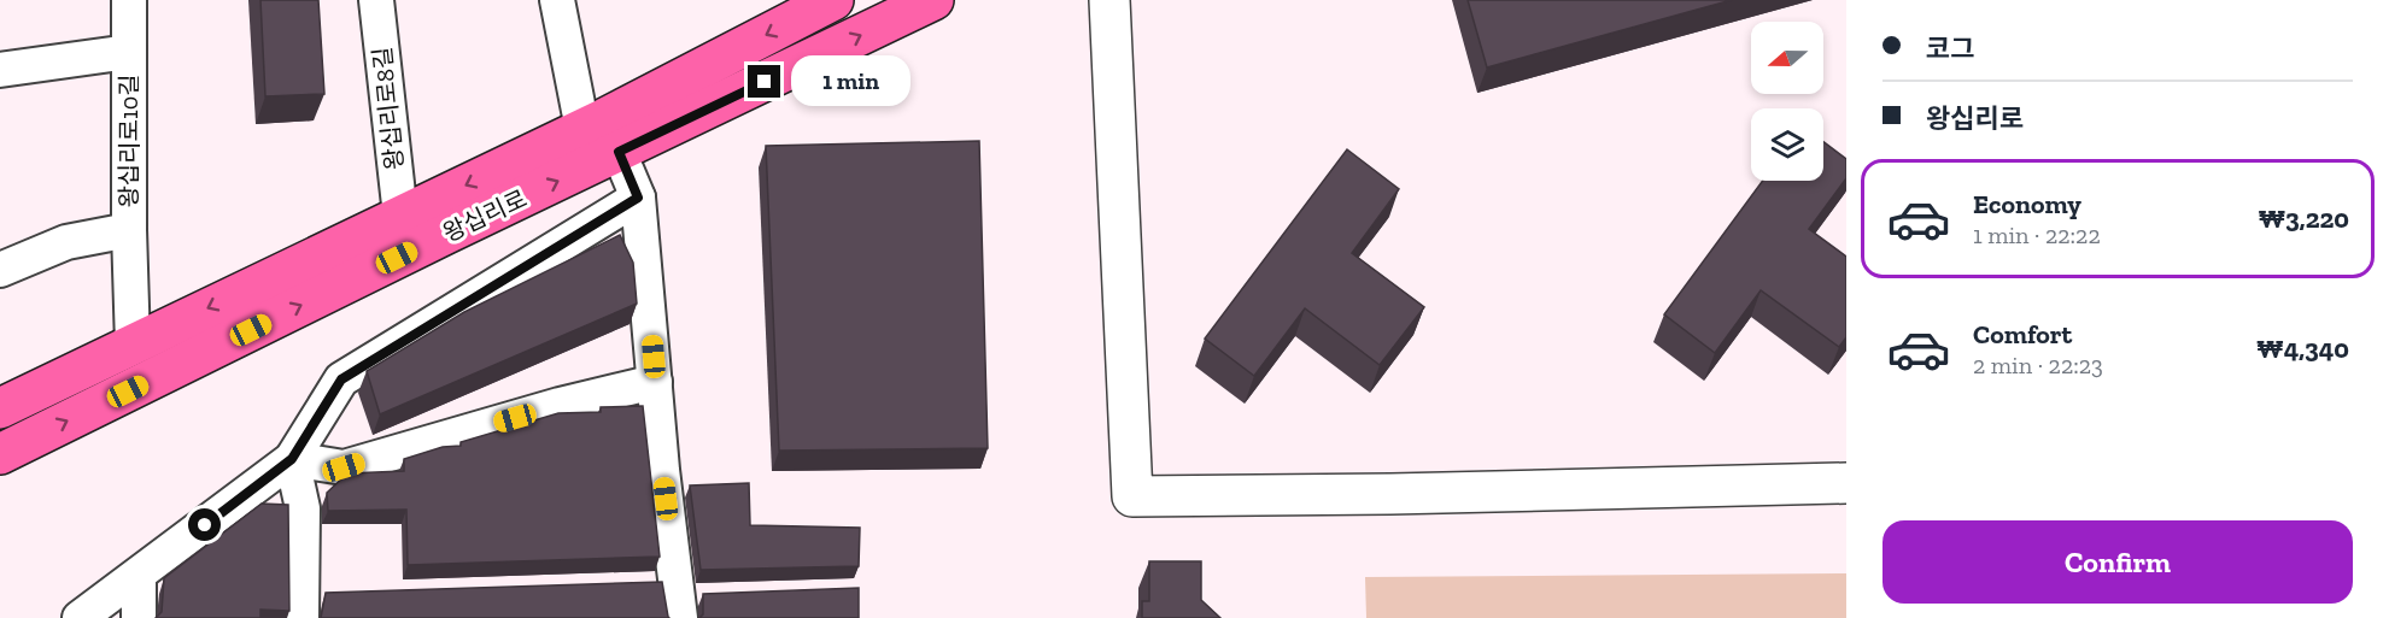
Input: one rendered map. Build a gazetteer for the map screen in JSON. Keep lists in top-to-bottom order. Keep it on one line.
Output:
{"streets":{"main road":["왕십리로"],"street":["왕십리로8길","왕십리로10길"]},"crossings":[["왕십리로8길","왕십리로"],["왕십리로10길","왕십리로"]],"north":"left","page":{"banner":["코그","왕십리로"],"bubble":"1 min","list":[{"name":"Economy","note":"1 min · 22:22","value":"₩3,220"},{"name":"Comfort","note":"2 min · 22:23","value":"₩4,340"}],"buttons":"Confirm"}}
